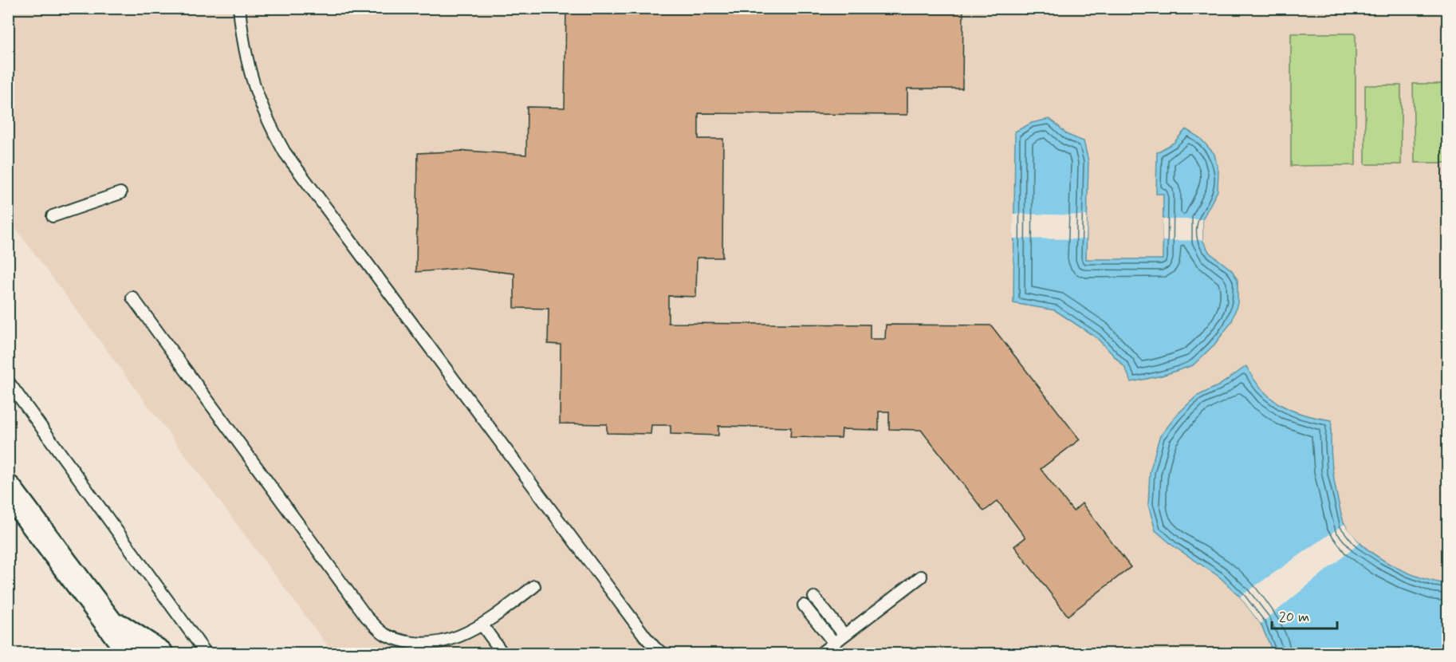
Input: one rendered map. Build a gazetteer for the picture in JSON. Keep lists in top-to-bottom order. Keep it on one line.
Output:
{"scale_bar":"20 m"}
